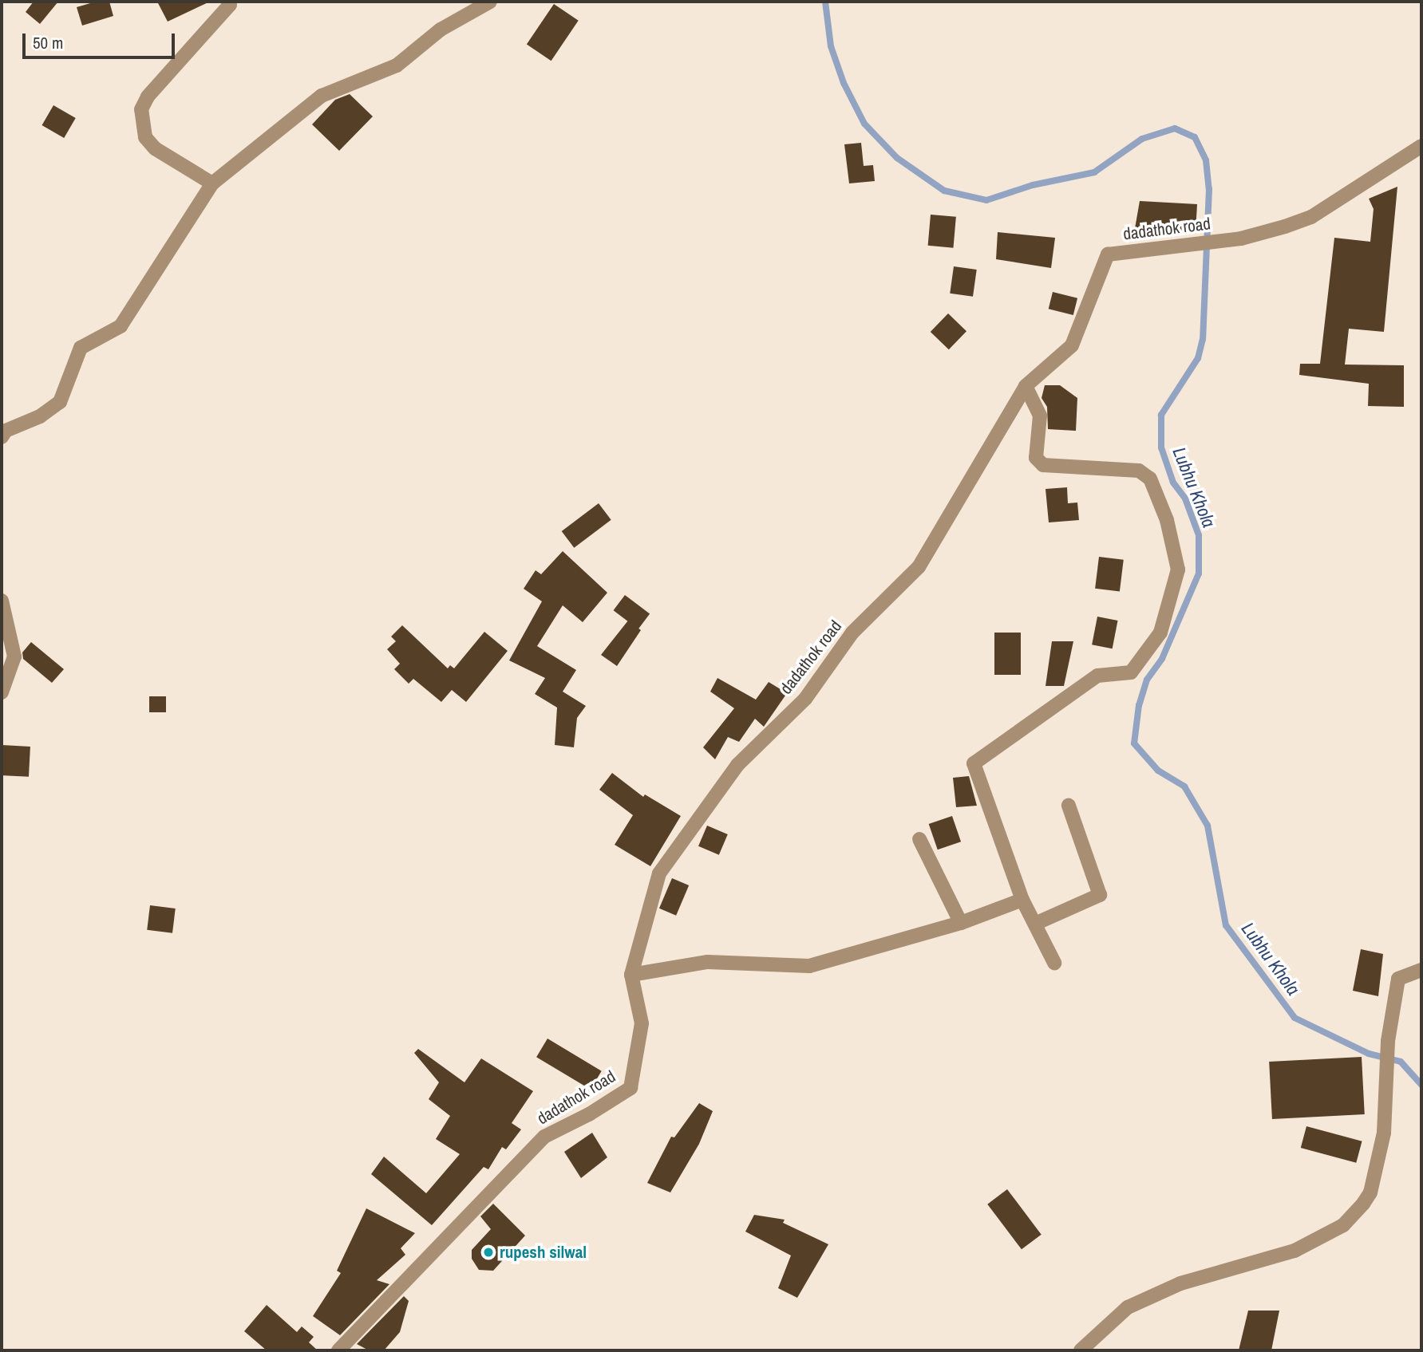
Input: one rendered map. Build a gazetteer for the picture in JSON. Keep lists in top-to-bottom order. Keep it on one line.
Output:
{"streets":{"street":["dadathok road"]},"water":["Lubhu Khola"],"places":["rupesh silwal"],"scale_bar":"50 m"}
